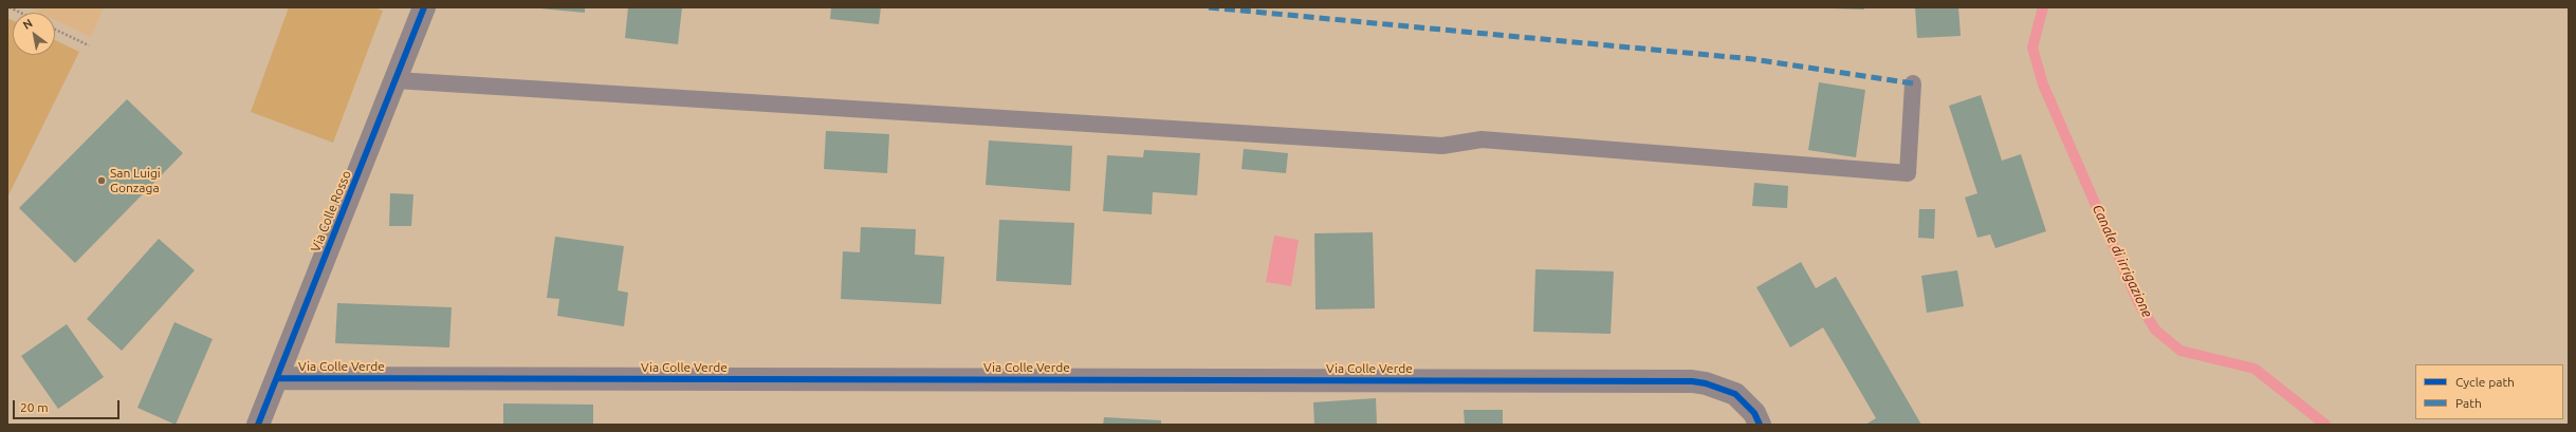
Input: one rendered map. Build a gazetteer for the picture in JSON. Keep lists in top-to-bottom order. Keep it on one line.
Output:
{"streets":{"street":["Via Colle Rosso","Via Colle Verde"]},"crossings":[["Via Colle Rosso","Via Colle Verde"]],"water":["Canale di irrigazione"],"places":["San Luigi Gonzaga"],"legend":["Cycle path","Path"],"scale_bar":"20 m","north":"top left"}
